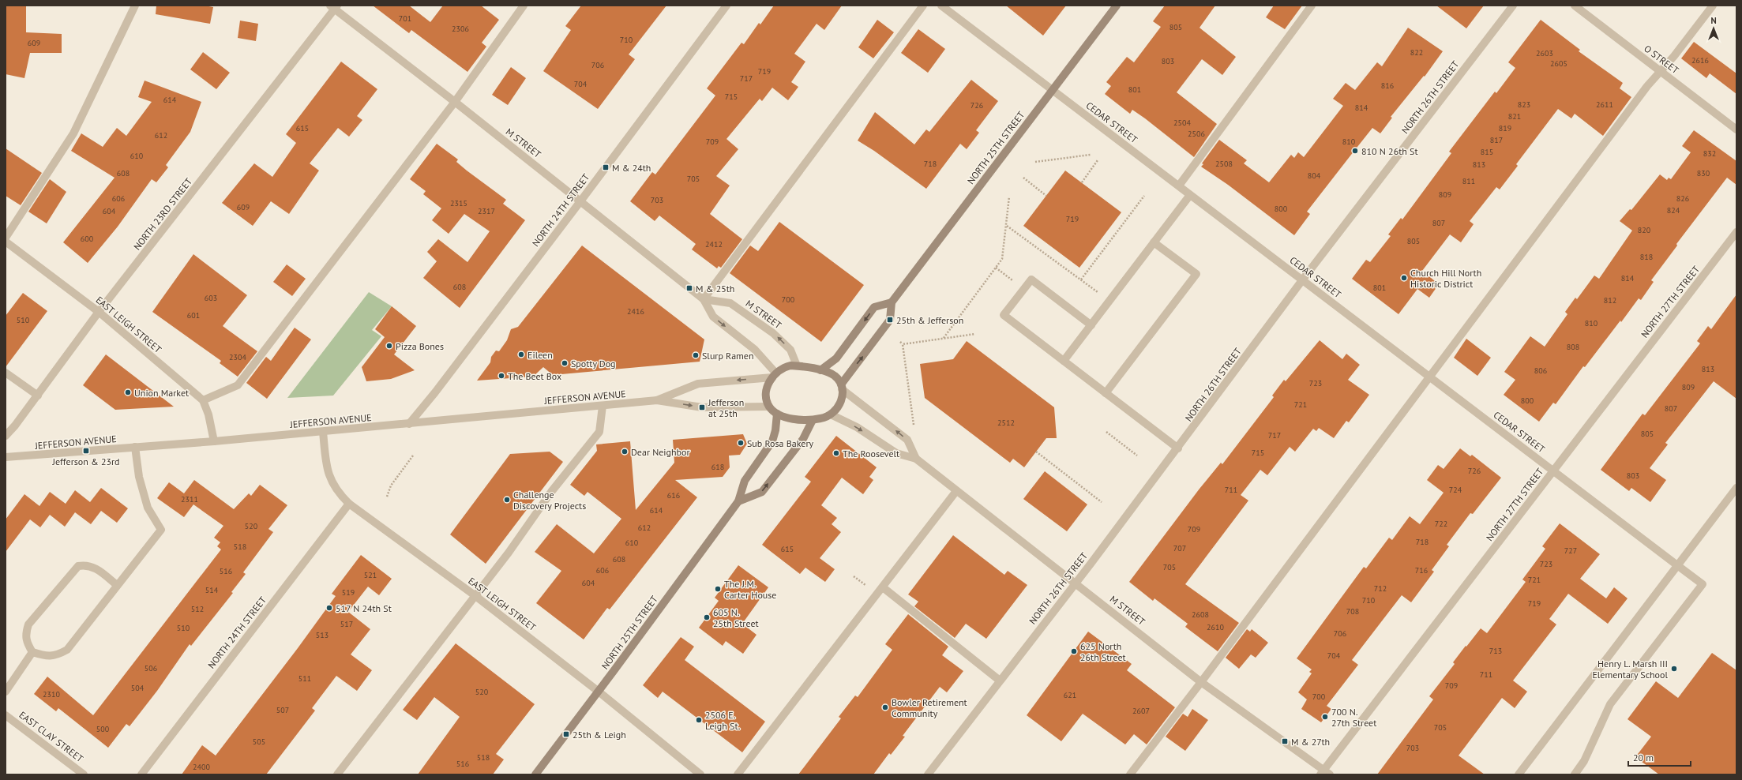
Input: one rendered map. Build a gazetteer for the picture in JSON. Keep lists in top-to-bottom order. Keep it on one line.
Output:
{"streets":{"main road":["NORTH 25TH STREET"],"street":["O STREET","NORTH 26TH STREET","CEDAR STREET","M STREET","NORTH 24TH STREET","NORTH 23RD STREET","NORTH 27TH STREET","EAST LEIGH STREET","JEFFERSON AVENUE","EAST CLAY STREET"]},"crossings":[["NORTH 26TH STREET","CEDAR STREET"],["NORTH 26TH STREET","M STREET"],["CEDAR STREET","NORTH 25TH STREET"],["CEDAR STREET","NORTH 27TH STREET"],["M STREET","NORTH 25TH STREET"],["M STREET","NORTH 24TH STREET"],["M STREET","NORTH 23RD STREET"],["M STREET","NORTH 27TH STREET"],["M STREET","JEFFERSON AVENUE"],["NORTH 25TH STREET","EAST LEIGH STREET"],["NORTH 25TH STREET","JEFFERSON AVENUE"],["NORTH 24TH STREET","EAST LEIGH STREET"],["NORTH 24TH STREET","JEFFERSON AVENUE"],["NORTH 23RD STREET","EAST LEIGH STREET"],["EAST LEIGH STREET","JEFFERSON AVENUE"]],"places":{"other":["810 N 26th St","Church Hill North Historic District","Pizza Bones","Eileen","Slurp Ramen","Spotty Dog","The Beet Box","Union Market","Sub Rosa Bakery","Dear Neighbor","The Roosevelt","Challenge Discovery Projects","The J.M. Carter House","517 N 24th St","605 N. 25th Street","625 North 26th Street","Henry L. Marsh III Elementary School","Bowler Retirement Community","700 N. 27th Street","2506 E. Leigh St."],"transit":["M & 24th","M & 25th","25th & Jefferson","Jefferson at 25th","Jefferson & 23rd","25th & Leigh","M & 27th"]},"house_numbers":["701","805","2306","710","609","822","2603","2616","803","2605","706","719","717","704","816","801","715","614","823","2611","726","814","821","2504","615","819","2506","612","817","709","810","815","832","610","718","2508","813","608","830","804","705","811","809","606","826","703","2315","609","800","824","604","2317","719","807","820","600","805","2412","818","814","608","801","603","700","812","2416","601","510","810","808","2304","813","806","723","809","800","721","807","2512","805","717","715","618","726","803","711","724","616","2311","614","722","520","612","709","718","610","518","707","615","727","608","723","705","606","716","516","521","721","604","712","514","519","710","719","512","708","2608","517","2610","510","706","513","713","704","506","711","511","709","504","520","2310","621","700","507","2607","705","500","505","703","518","516","2400"],"scale_bar":"20 m","north":"top"}
